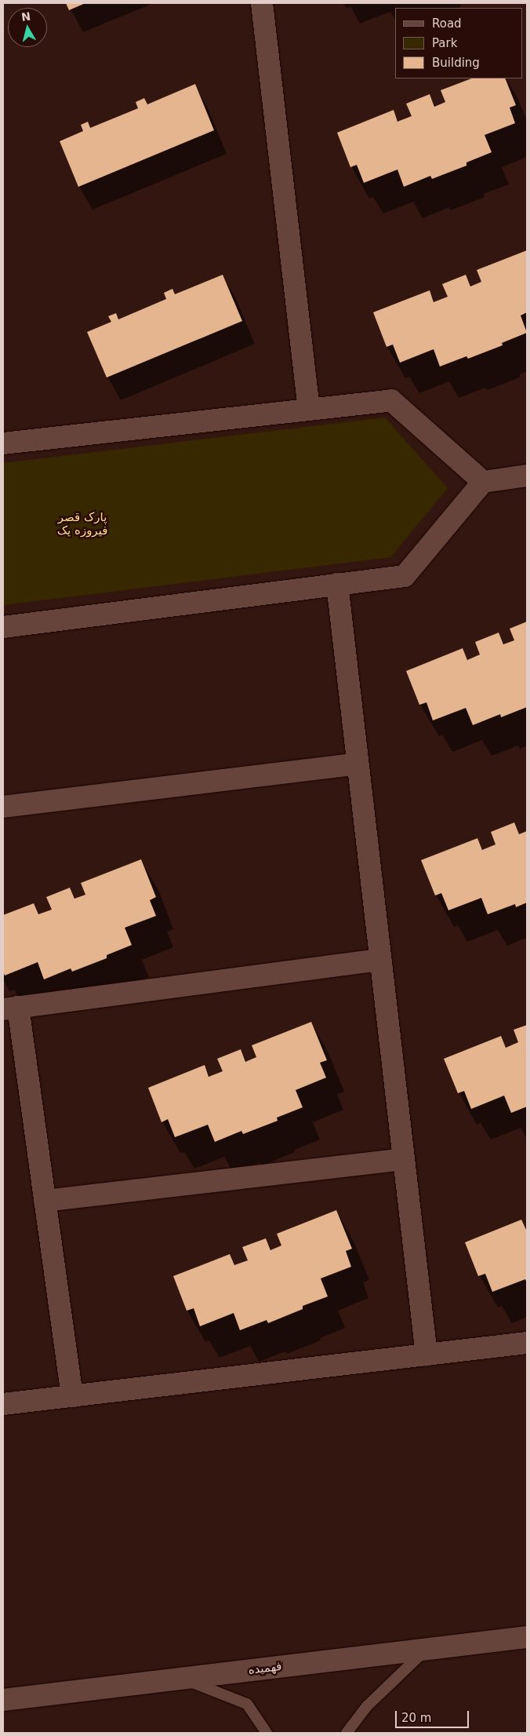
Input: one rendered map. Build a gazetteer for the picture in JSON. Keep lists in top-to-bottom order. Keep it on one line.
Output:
{"streets":{"street":["فهمیده"]},"parks":["پارک قصر فیروزه یک"],"legend":["Road","Park","Building"],"scale_bar":"20 m","north":"top"}
